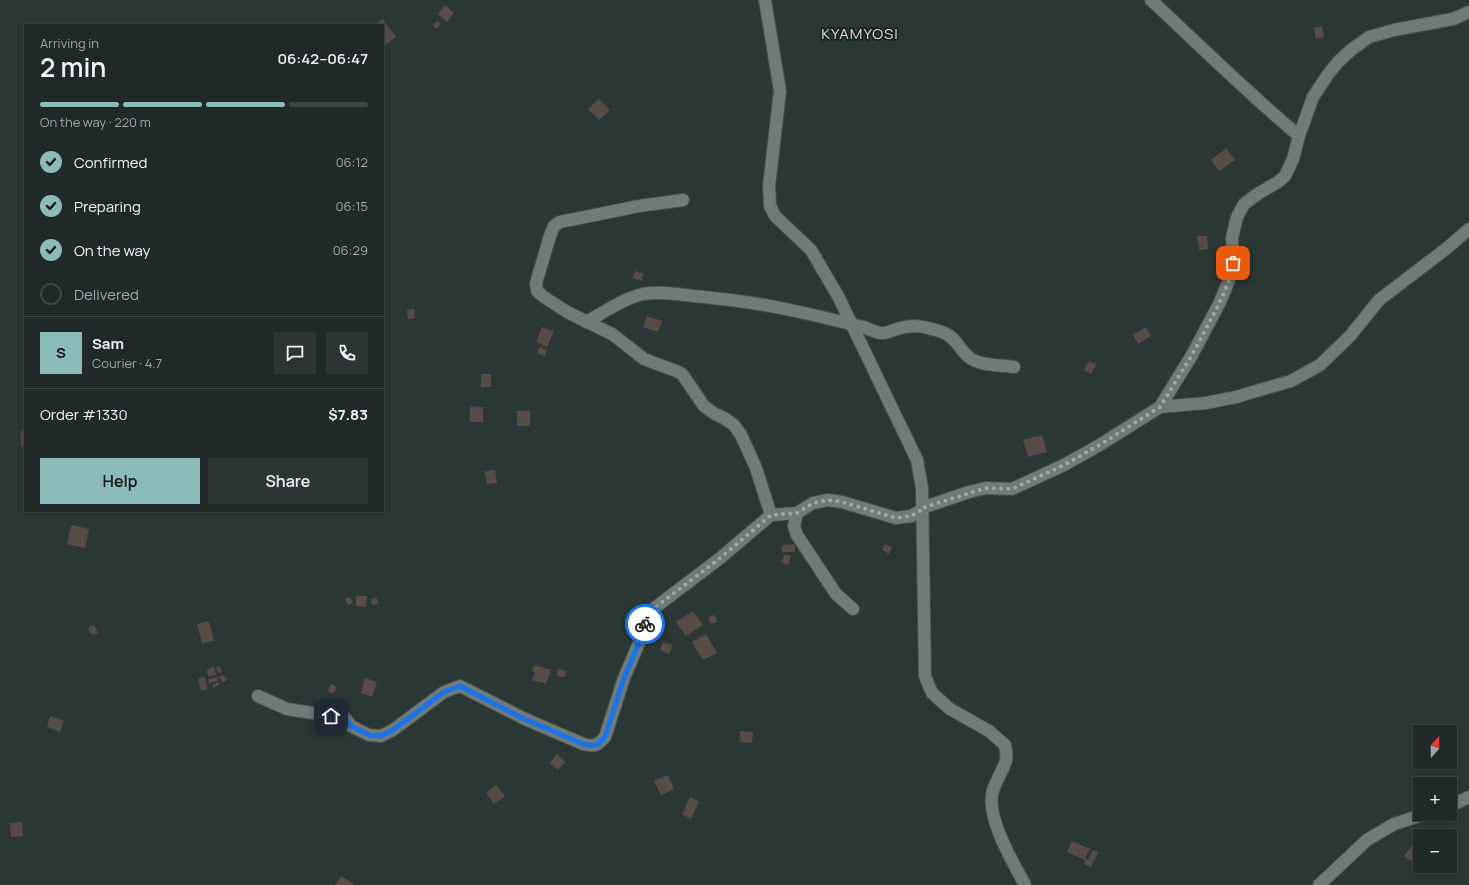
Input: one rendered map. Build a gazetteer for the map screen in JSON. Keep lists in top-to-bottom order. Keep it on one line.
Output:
{"districts":["KYAMYOSI"],"north":"top","page":{"heading":["2 min","Arriving in","06:42–06:47"],"panel":["Sam","Courier · 4.7","Order #1330","$7.83"],"bar":"On the way · 220 m","list":[["Confirmed","06:12"],["Preparing","06:15"],["On the way","06:29"],"Delivered"],"round":"S","buttons":["Help","Share"],"map_buttons":["+","−"]}}
